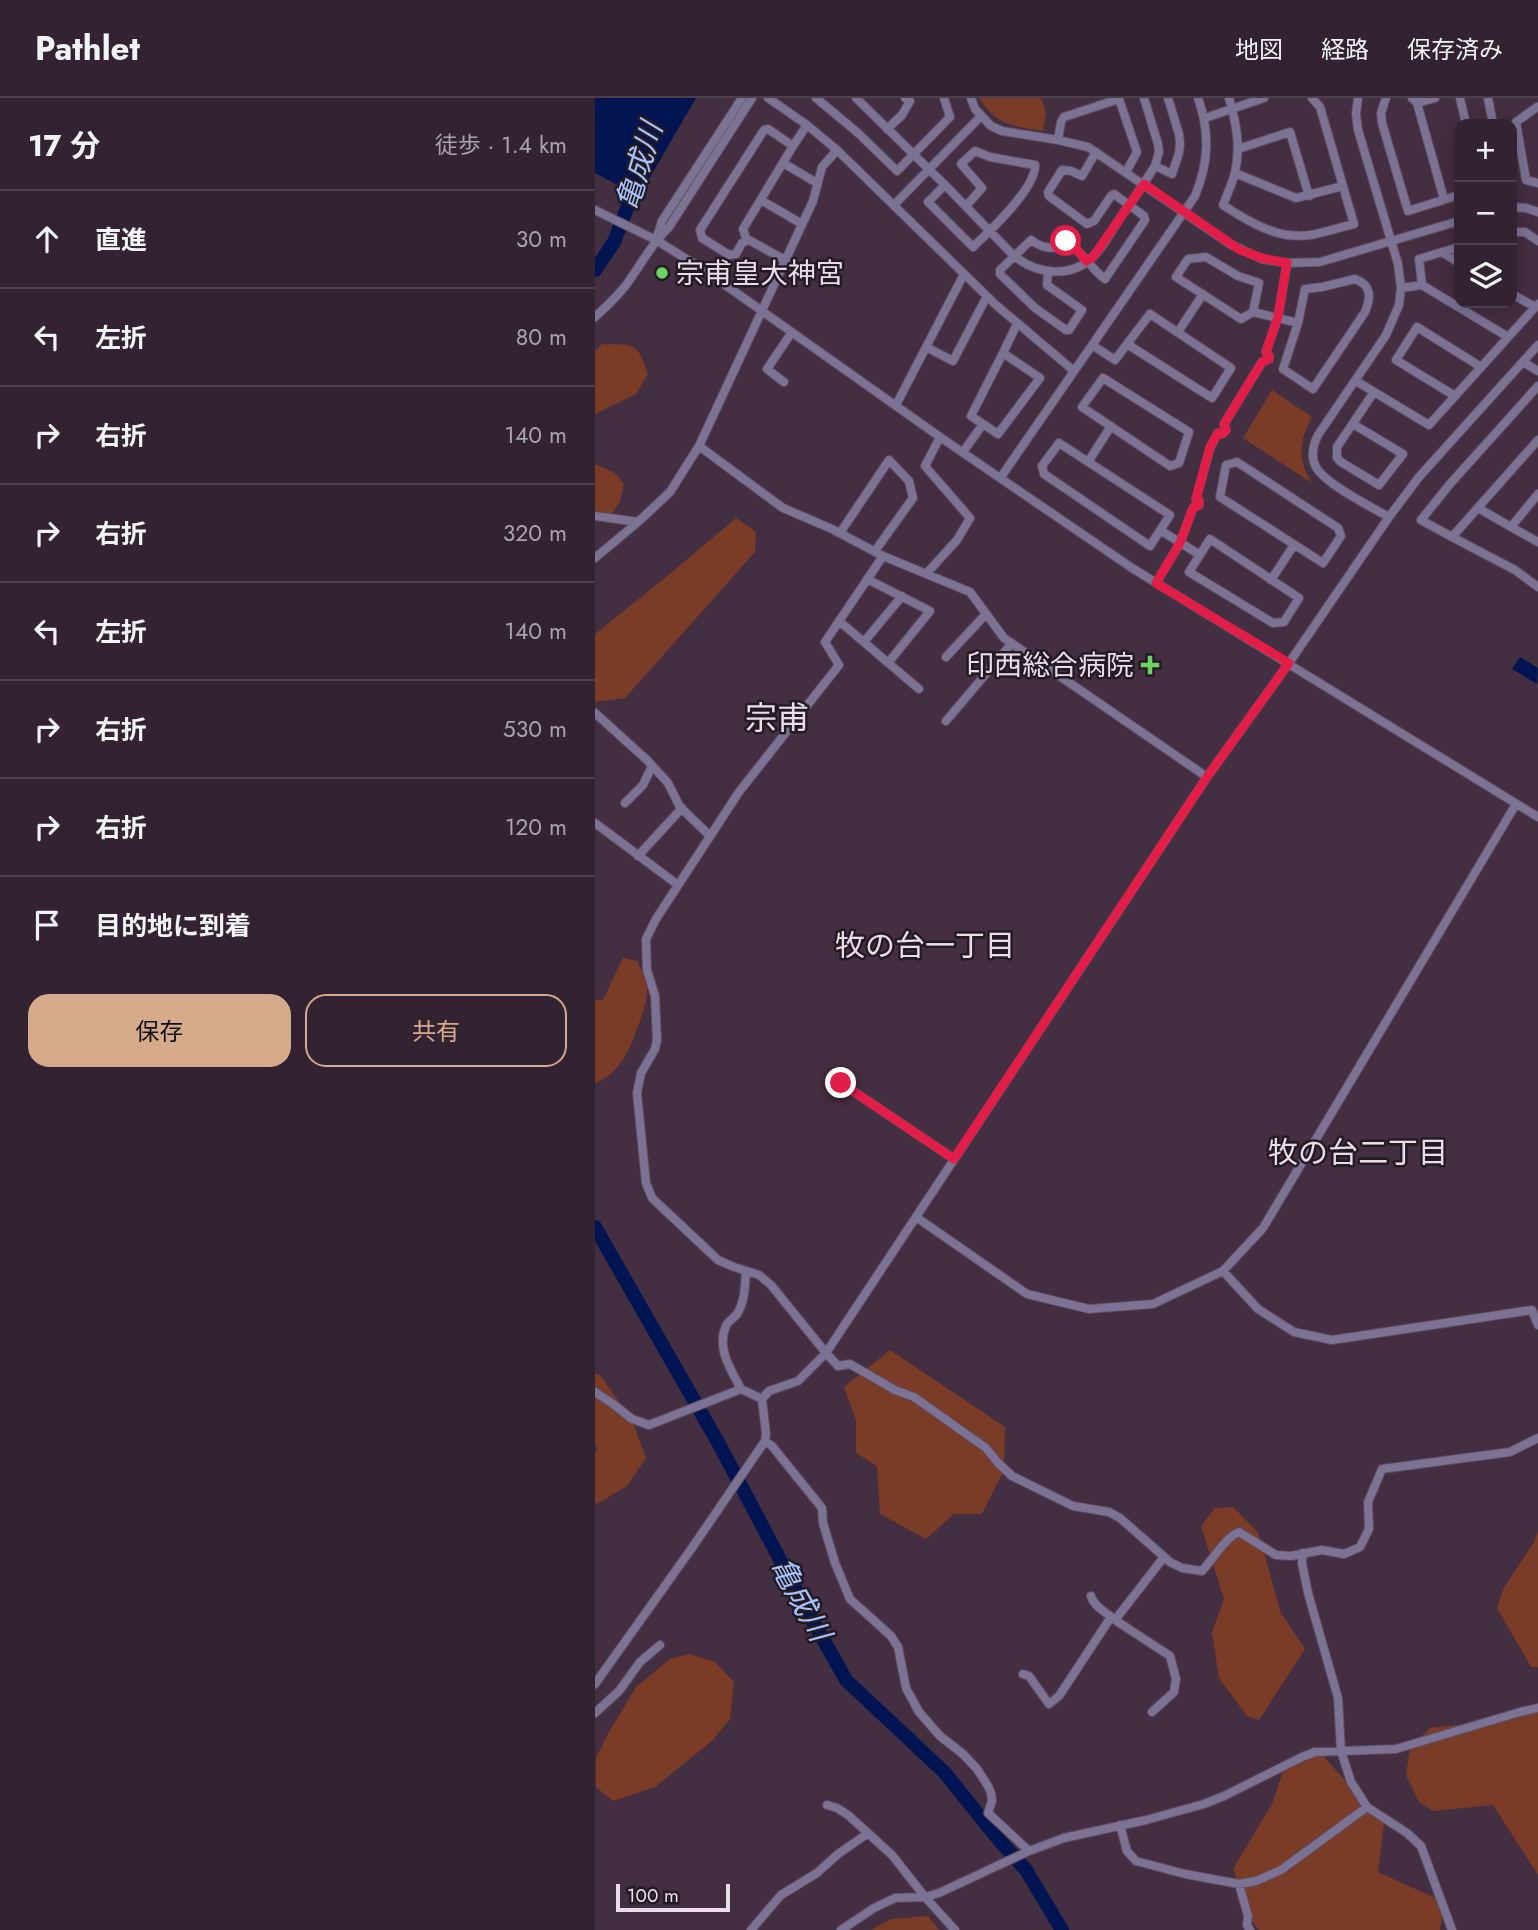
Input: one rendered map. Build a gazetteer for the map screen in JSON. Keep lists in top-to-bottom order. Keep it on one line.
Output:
{"districts":["宗甫","牧の台一丁目","牧の台二丁目"],"water":["亀成川"],"places":{"other":["宗甫皇大神宮"],"health":["印西総合病院"]},"scale_bar":"100 m","page":{"header":"Pathlet","nav":["地図","経路","保存済み"],"heading":["17 分","徒歩 · 1.4 km"],"map_buttons":["+","−"],"list":[["直進","30 m"],["左折","80 m"],["右折","140 m"],["右折","320 m"],["左折","140 m"],["右折","530 m"],["右折","120 m"],"目的地に到着"],"buttons":["保存","共有"],"scale":"100 m"}}
